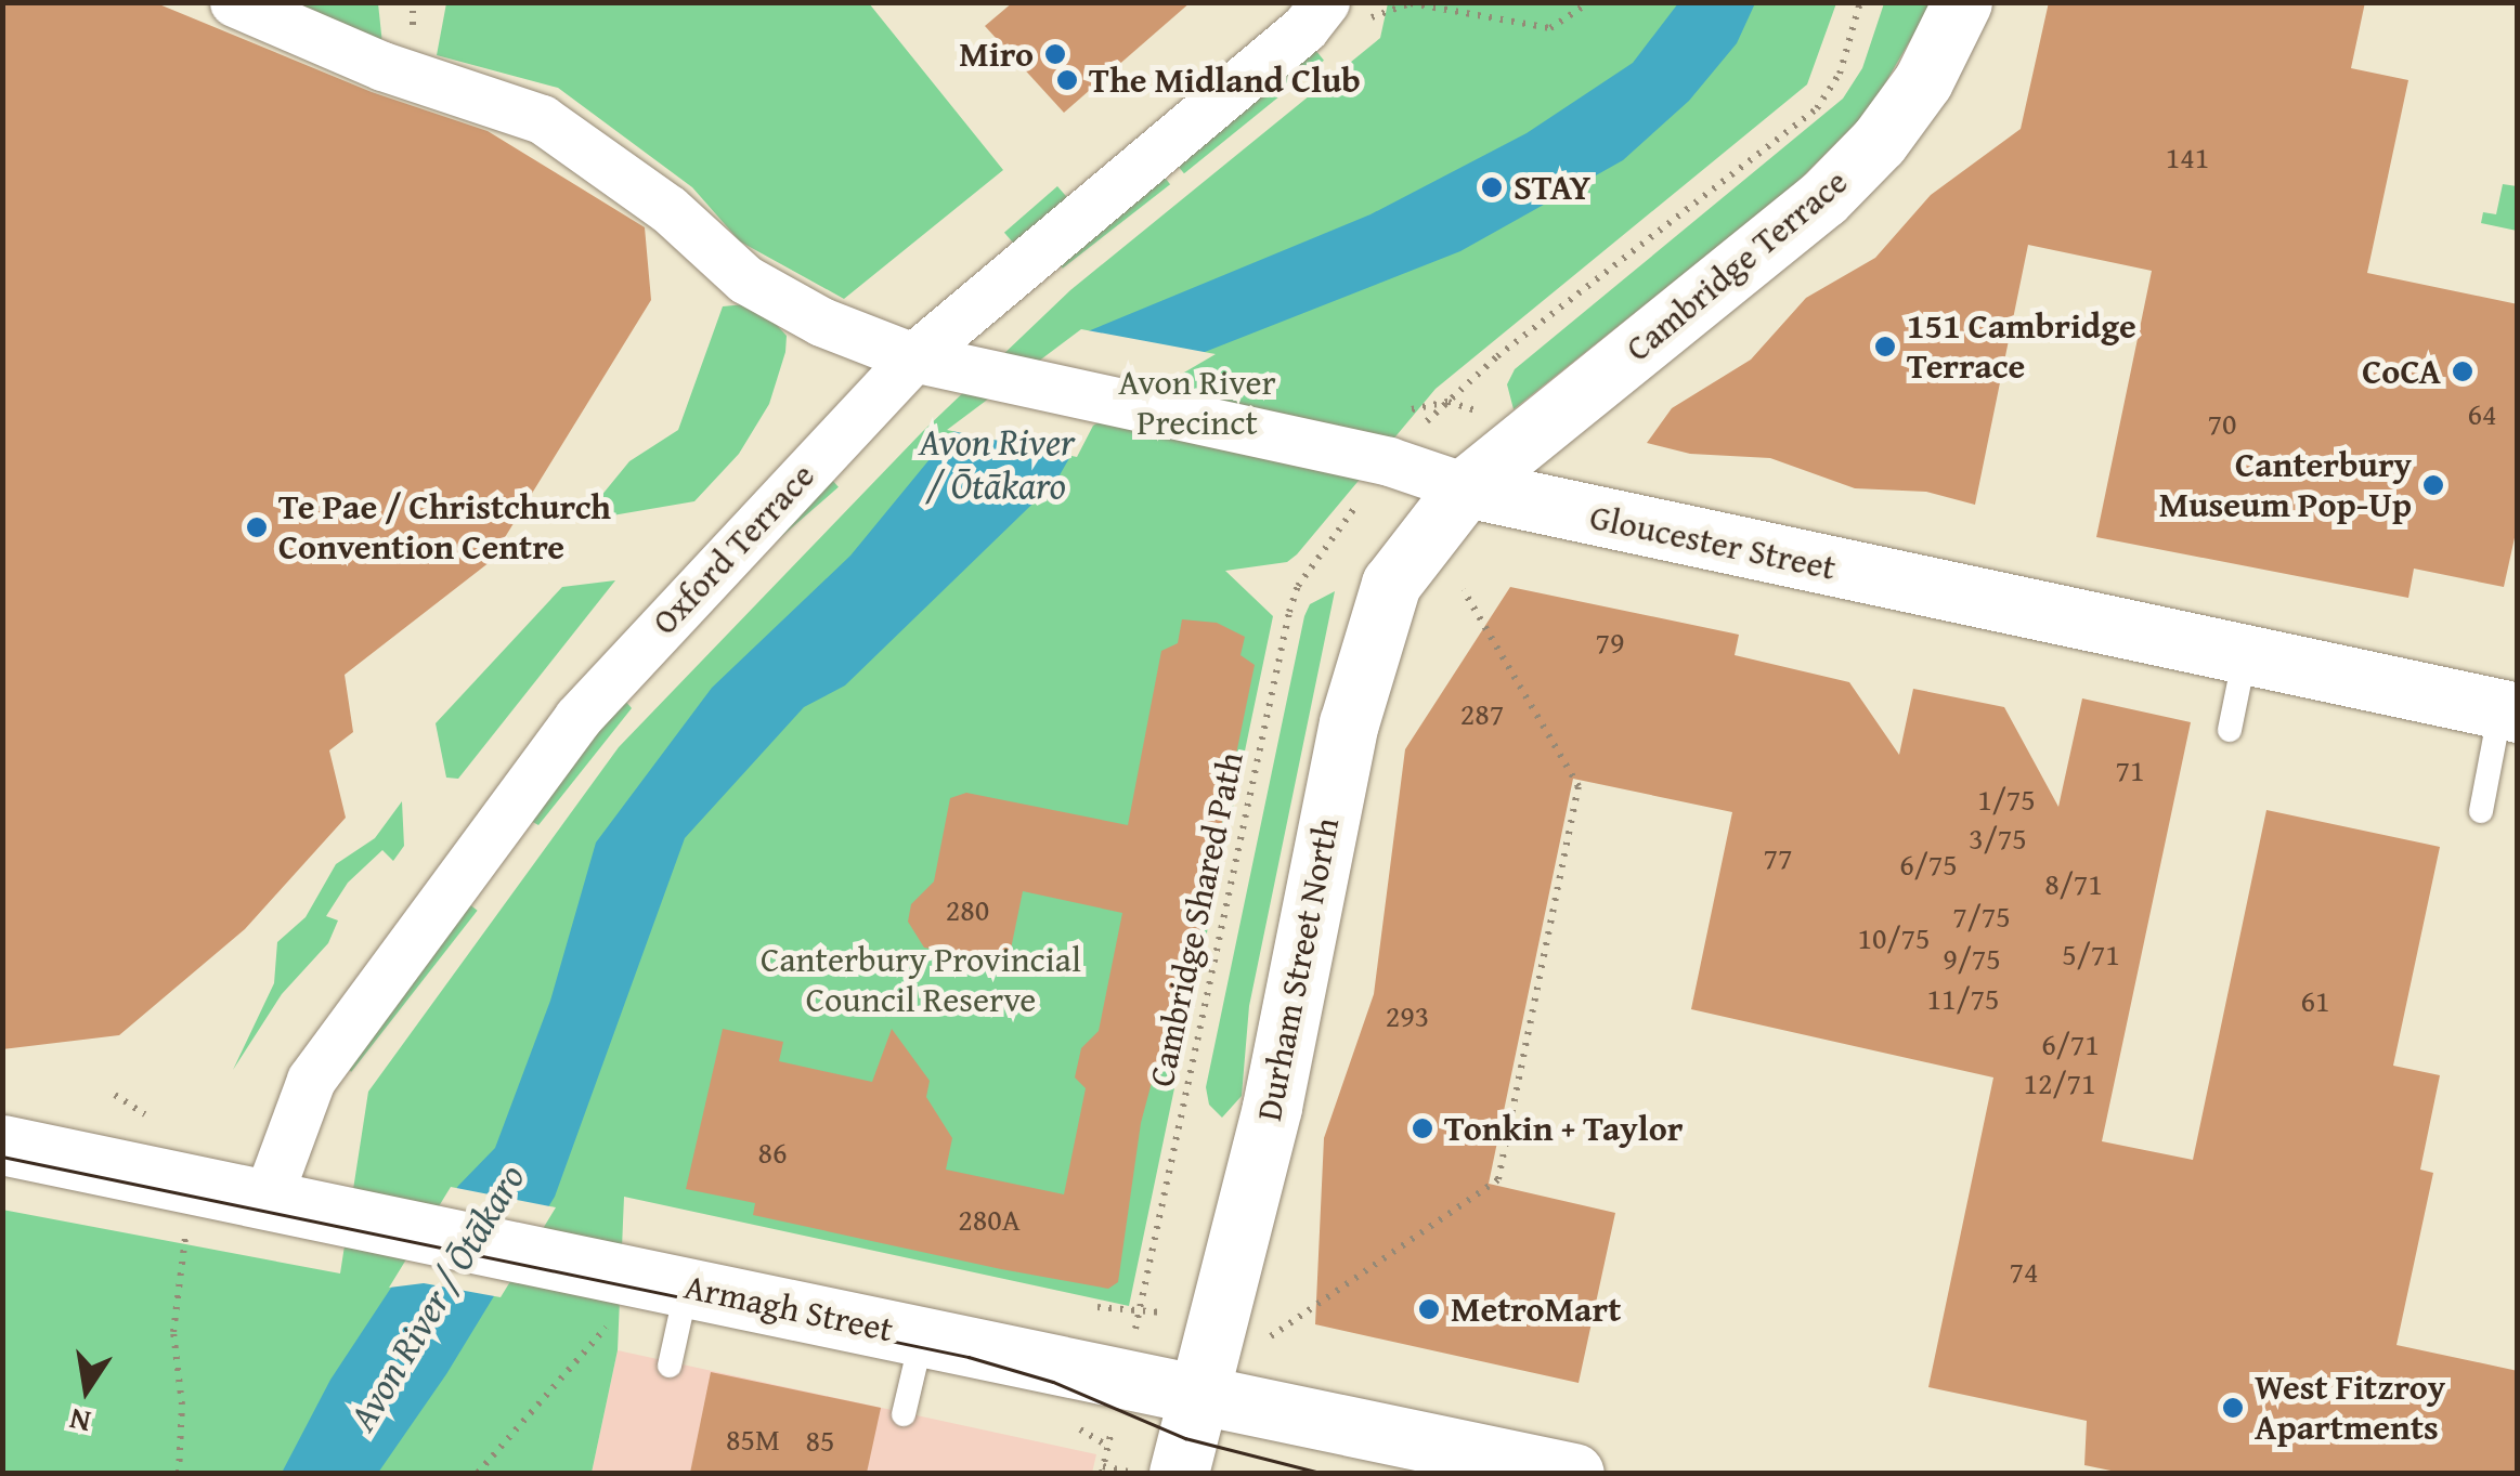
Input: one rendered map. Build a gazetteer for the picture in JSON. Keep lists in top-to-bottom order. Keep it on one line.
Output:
{"streets":{"street":["Cambridge Terrace","Gloucester Street","Oxford Terrace","Durham Street North","Armagh Street"],"path":["Cambridge Shared Path"]},"crossings":[["Cambridge Terrace","Gloucester Street"],["Cambridge Terrace","Durham Street North"],["Gloucester Street","Oxford Terrace"],["Gloucester Street","Durham Street North"],["Oxford Terrace","Armagh Street"],["Durham Street North","Armagh Street"]],"water":["Avon River / Ōtākaro"],"parks":["Avon River Precinct","Canterbury Provincial Council Reserve"],"places":["Miro","The Midland Club","STAY","151 Cambridge Terrace","CoCA","Canterbury Museum Pop-Up","Te Pae / Christchurch Convention Centre","Tonkin + Taylor","MetroMart","West Fitzroy Apartments"],"house_numbers":["141","64","70","79","287","71","1/75","3/75","77","6/75","8/71","280","7/75","10/75","5/71","9/75","11/75","61","293","6/71","12/71","86","280A","74","85M","85"],"north":"bottom"}
